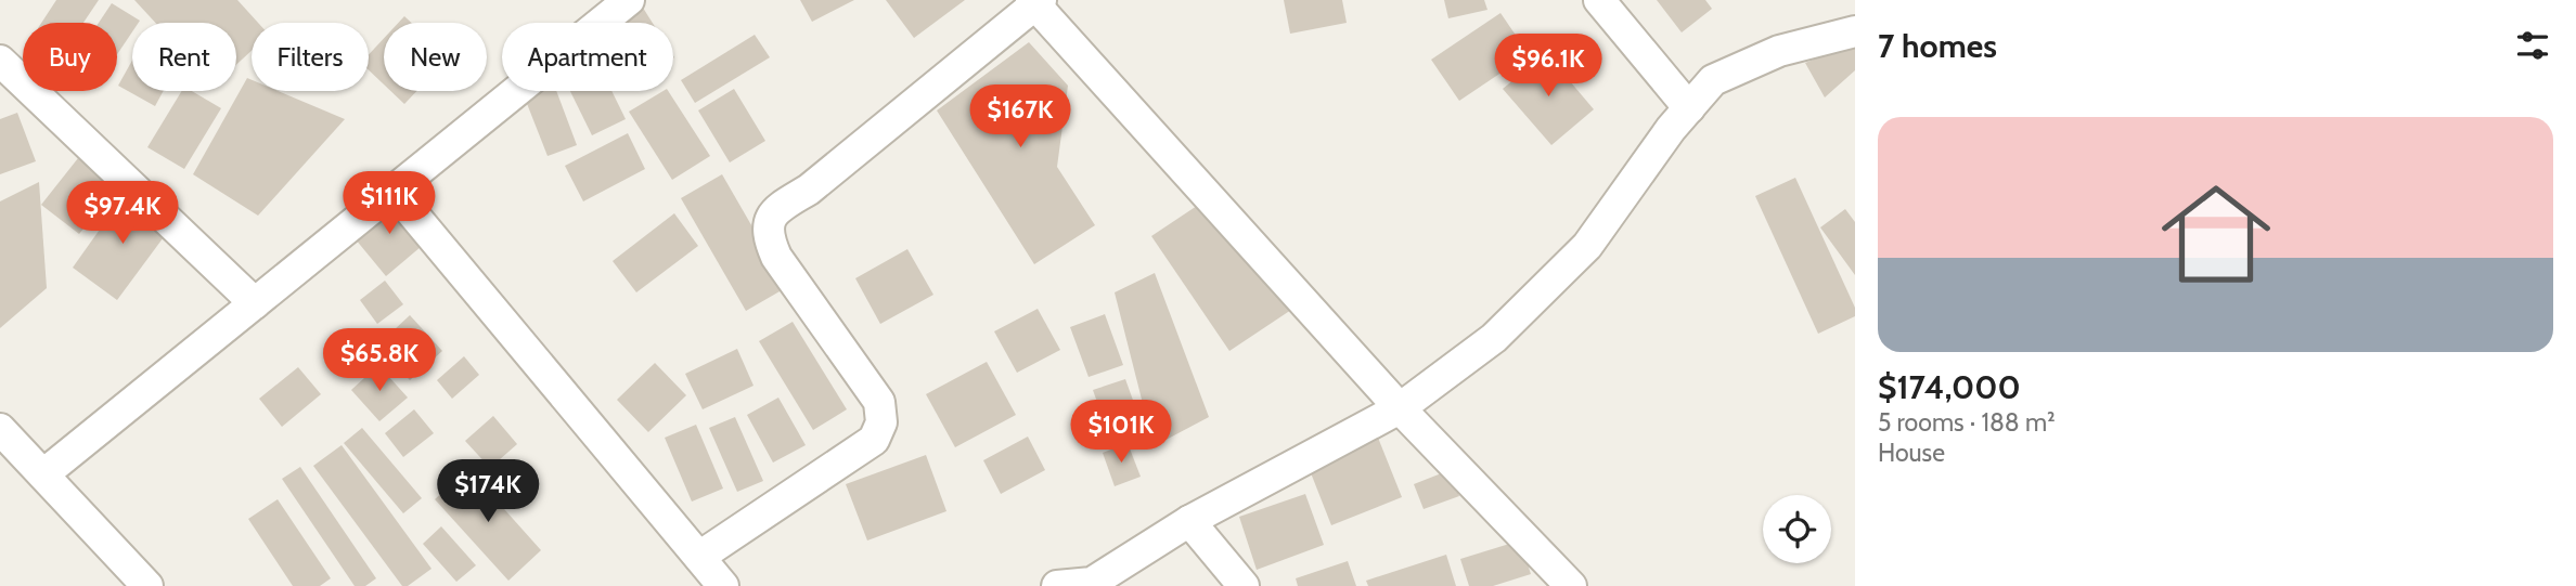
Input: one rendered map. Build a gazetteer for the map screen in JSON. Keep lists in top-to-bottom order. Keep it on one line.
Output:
{"page":{"heading":"7 homes","chip":["Buy","Rent","Filters","New","Apartment"],"price":["$96.1K","$167K","$111K","$97.4K","$65.8K","$101K","$174K"],"list":[{"name":"$174,000","note":"5 rooms · 188 m² · House"}]}}
